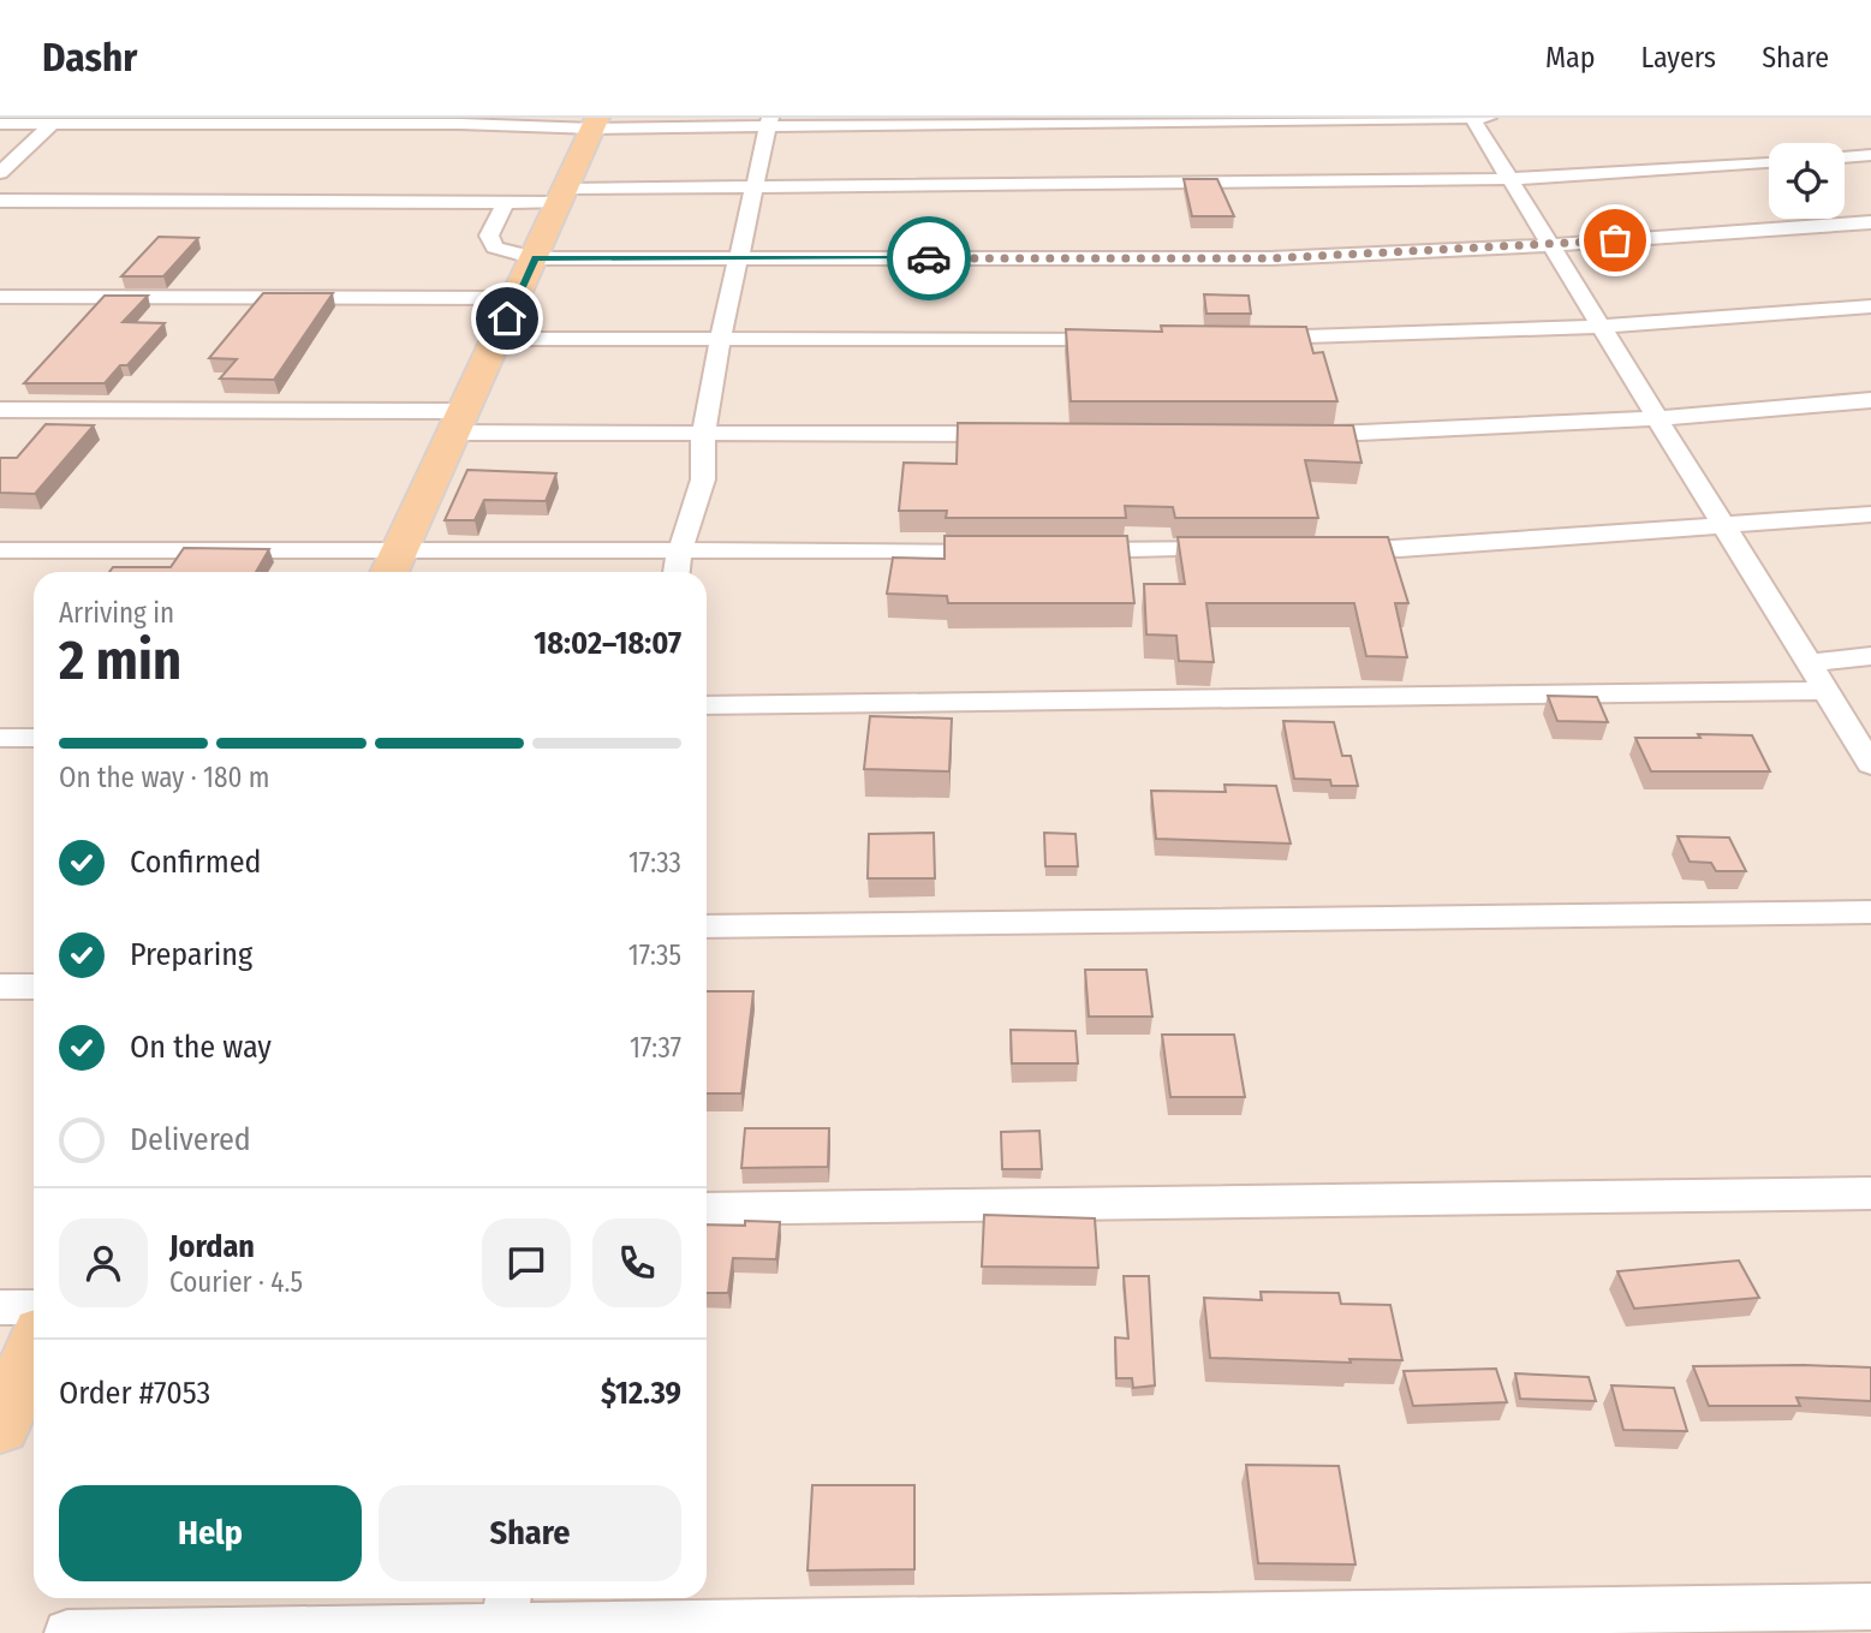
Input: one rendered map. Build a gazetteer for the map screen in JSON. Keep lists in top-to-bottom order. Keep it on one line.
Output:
{"page":{"header":"Dashr","nav":["Map","Layers","Share"],"heading":["2 min","Arriving in","18:02–18:07"],"panel":["Jordan","Courier · 4.5","Order #7053","$12.39"],"bar":"On the way · 180 m","list":[["Confirmed","17:33"],["Preparing","17:35"],["On the way","17:37"],"Delivered"],"buttons":["Help","Share"]}}
